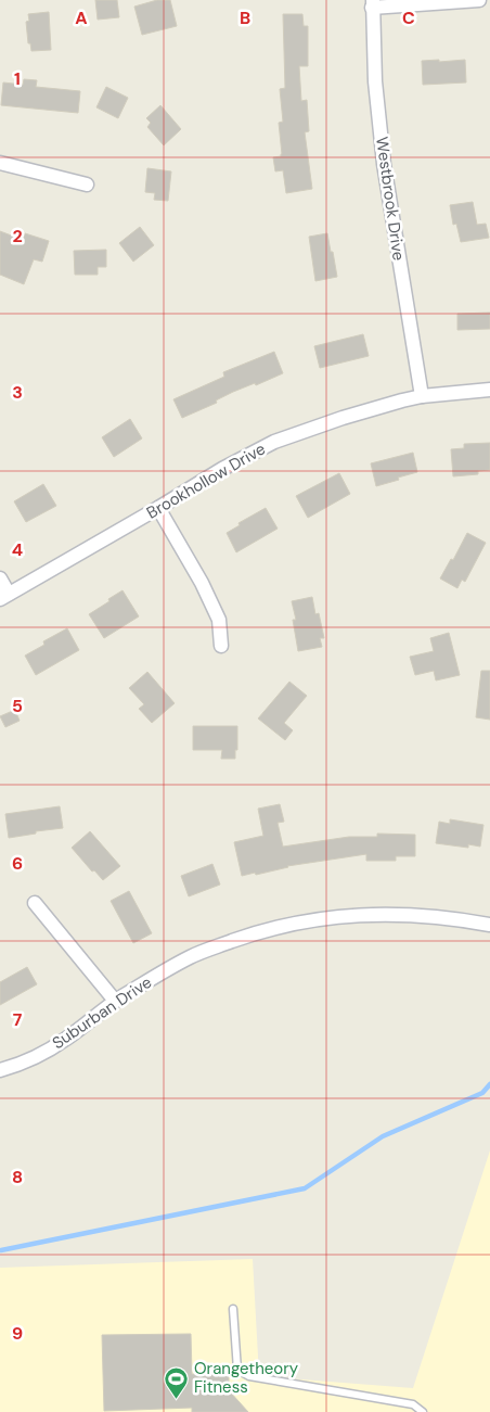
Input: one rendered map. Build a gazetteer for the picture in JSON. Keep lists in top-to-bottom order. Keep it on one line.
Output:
{"streets":{"street":["Westbrook Drive","Brookhollow Drive","Suburban Drive"]},"crossings":[["Westbrook Drive","Brookhollow Drive"]],"places":{"sports":["Orangetheory Fitness"]},"grid":{"columns":["A","B","C"],"rows":["1","2","3","4","5","6","7","8","9"]}}
